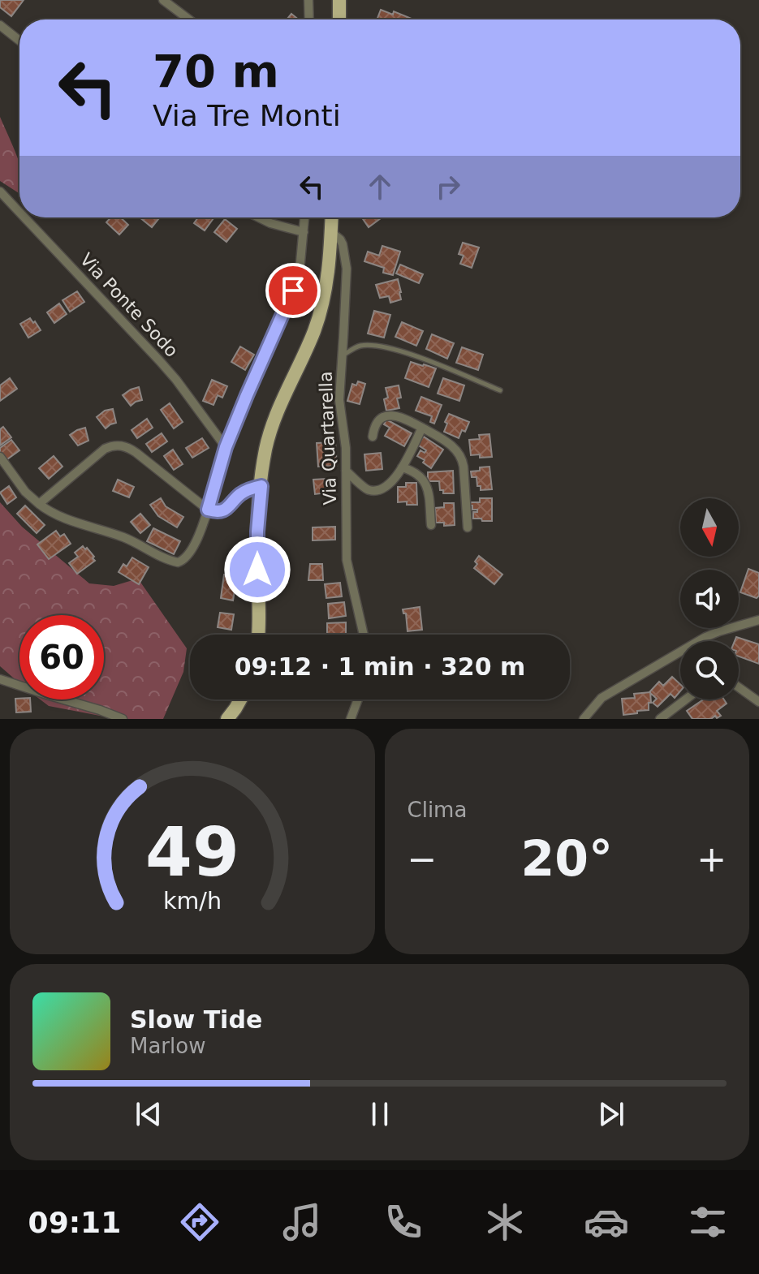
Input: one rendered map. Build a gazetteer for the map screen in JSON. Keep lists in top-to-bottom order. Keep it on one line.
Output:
{"streets":{"street":["Via Ponte Sodo","Via Quartarella"]},"north":"bottom","page":{"turn":["70 m","Via Tre Monti"],"limit":"60","trip":"09:12 · 1 min · 320 m","tile":"Clima","heat":["−","20°","+"],"song":["Slow Tide","Marlow"],"tabs":"09:11","gauge":["49","km/h"]}}
